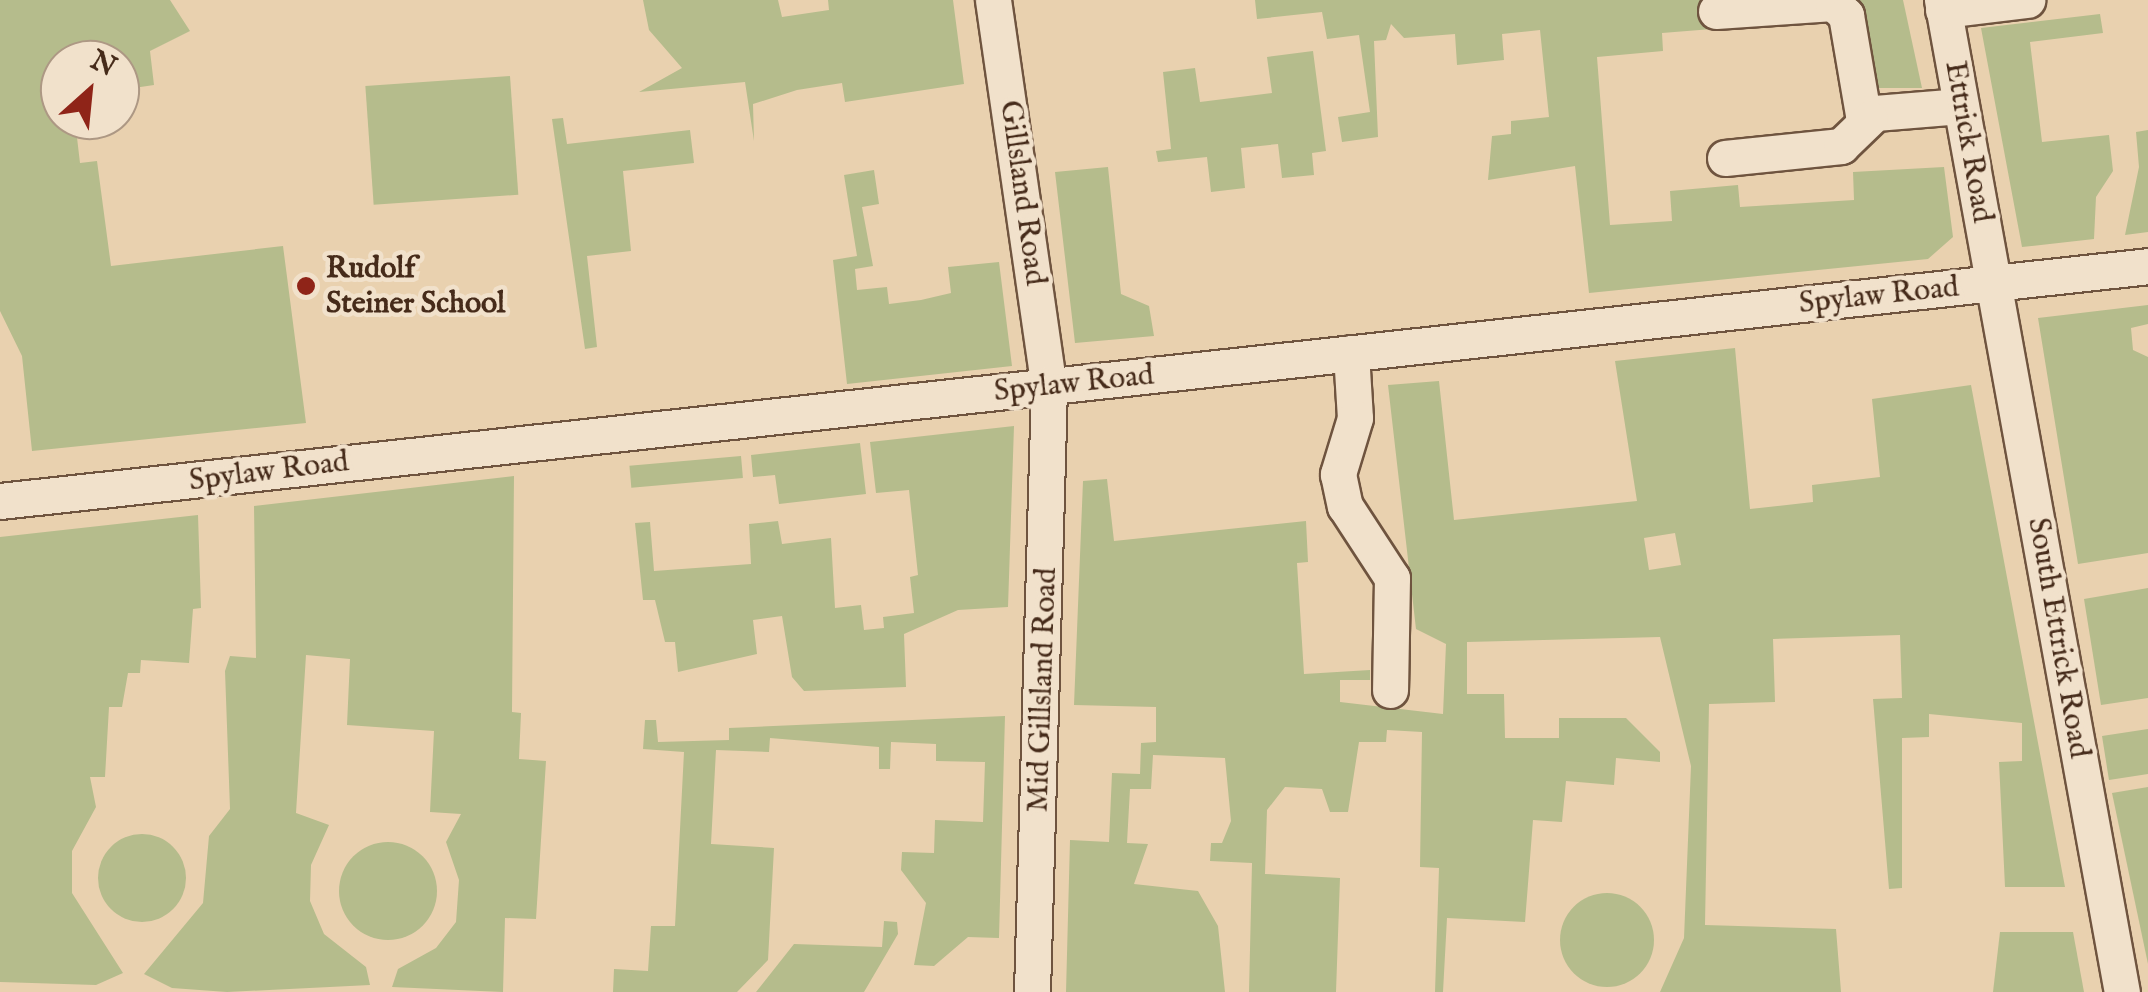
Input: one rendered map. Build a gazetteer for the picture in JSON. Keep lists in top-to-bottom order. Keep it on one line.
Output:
{"streets":{"street":["Ettrick Road","Gillsland Road","Spylaw Road","South Ettrick Road","Mid Gillsland Road"]},"crossings":[["Ettrick Road","Spylaw Road"],["Ettrick Road","South Ettrick Road"],["Gillsland Road","Spylaw Road"],["Gillsland Road","Mid Gillsland Road"],["Spylaw Road","South Ettrick Road"],["Spylaw Road","Mid Gillsland Road"]],"places":["Rudolf Steiner School"],"north":"top right"}
